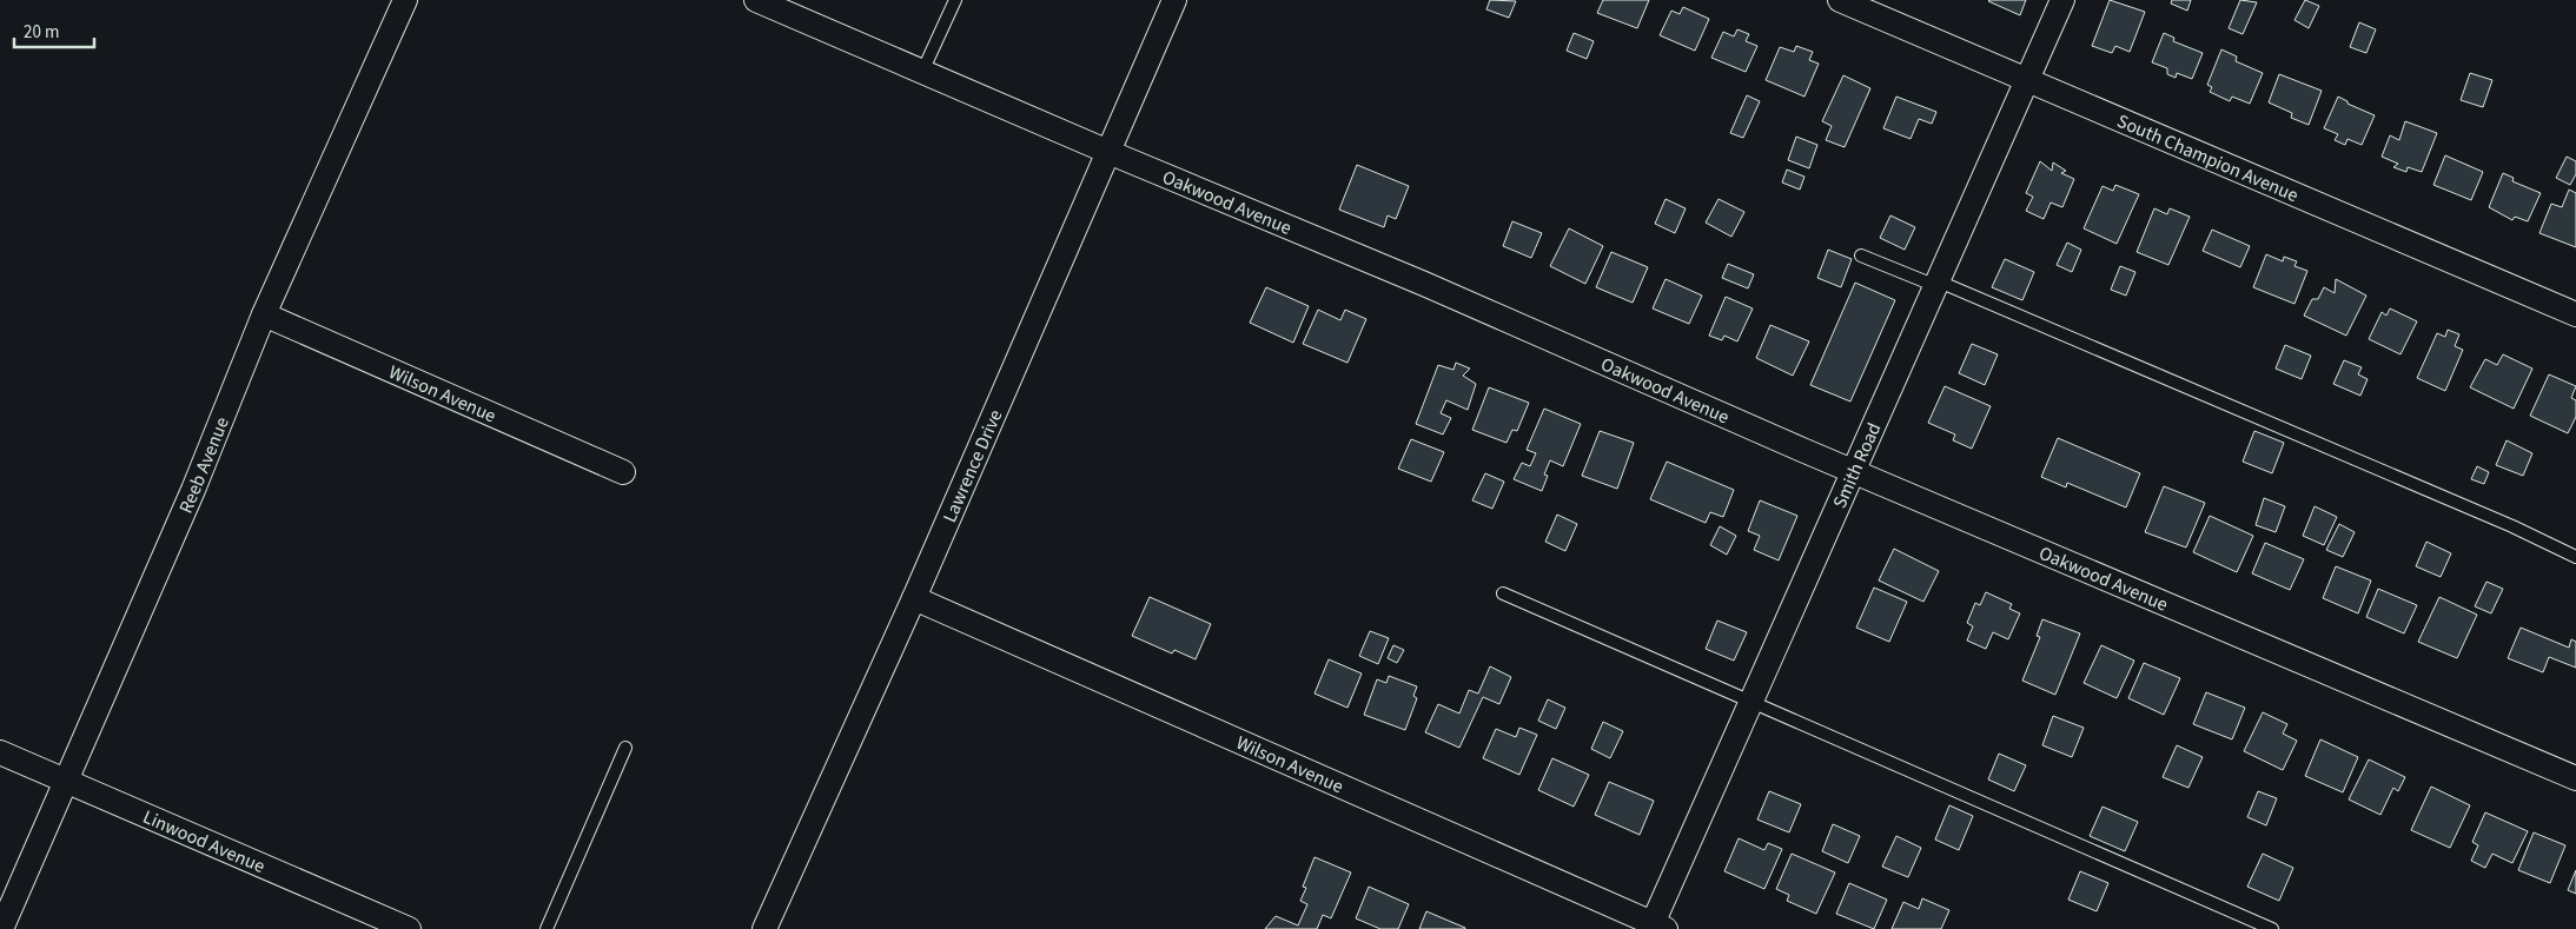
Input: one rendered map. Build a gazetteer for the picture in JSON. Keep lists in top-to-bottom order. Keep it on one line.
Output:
{"streets":{"street":["South Champion Avenue","Oakwood Avenue","Wilson Avenue","Reeb Avenue","Lawrence Drive","Smith Road","Linwood Avenue"]},"crossings":[["South Champion Avenue","Smith Road"],["Oakwood Avenue","Lawrence Drive"],["Oakwood Avenue","Smith Road"],["Wilson Avenue","Reeb Avenue"],["Wilson Avenue","Lawrence Drive"],["Wilson Avenue","Smith Road"],["Reeb Avenue","Linwood Avenue"]],"scale_bar":"20 m"}
